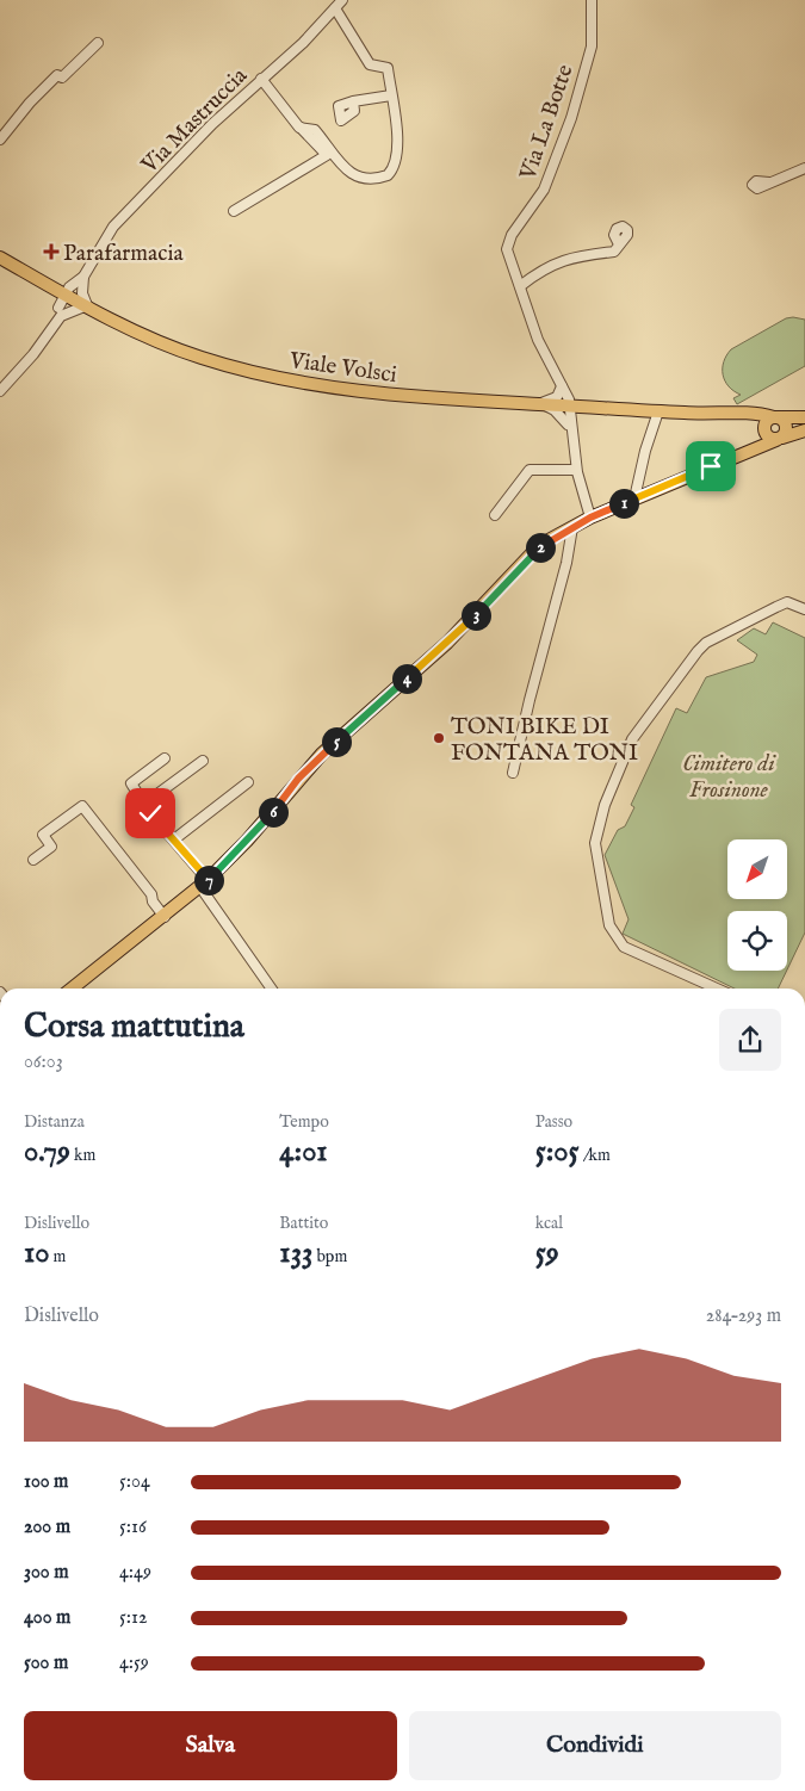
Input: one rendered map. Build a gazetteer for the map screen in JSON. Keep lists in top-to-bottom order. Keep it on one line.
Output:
{"streets":{"main road":["Viale Volsci"],"street":["Via Mastruccia","Via La Botte"]},"crossings":[["Via Mastruccia","Viale Volsci"]],"parks":["Cimitero di Frosinone"],"places":{"health":["Parafarmacia"],"other":["TONI BIKE DI FONTANA TONI"]},"north":"bottom left","page":{"pins":["1","2","3","4","5","6","7"],"heading":["Corsa mattutina","06:03"],"stats":[["Distanza","0.79 km"],["Tempo","4:01"],["Passo","5:05 /km"],["Dislivello","10 m"],["Battito","133 bpm"],["kcal","59"]],"chart":["Dislivello","284–293 m"],"list":[{"name":"100 m","note":"5:04"},{"name":"200 m","note":"5:16"},{"name":"300 m","note":"4:49"},{"name":"400 m","note":"5:12"},{"name":"500 m","note":"4:59"}],"buttons":["Salva","Condividi"]}}
